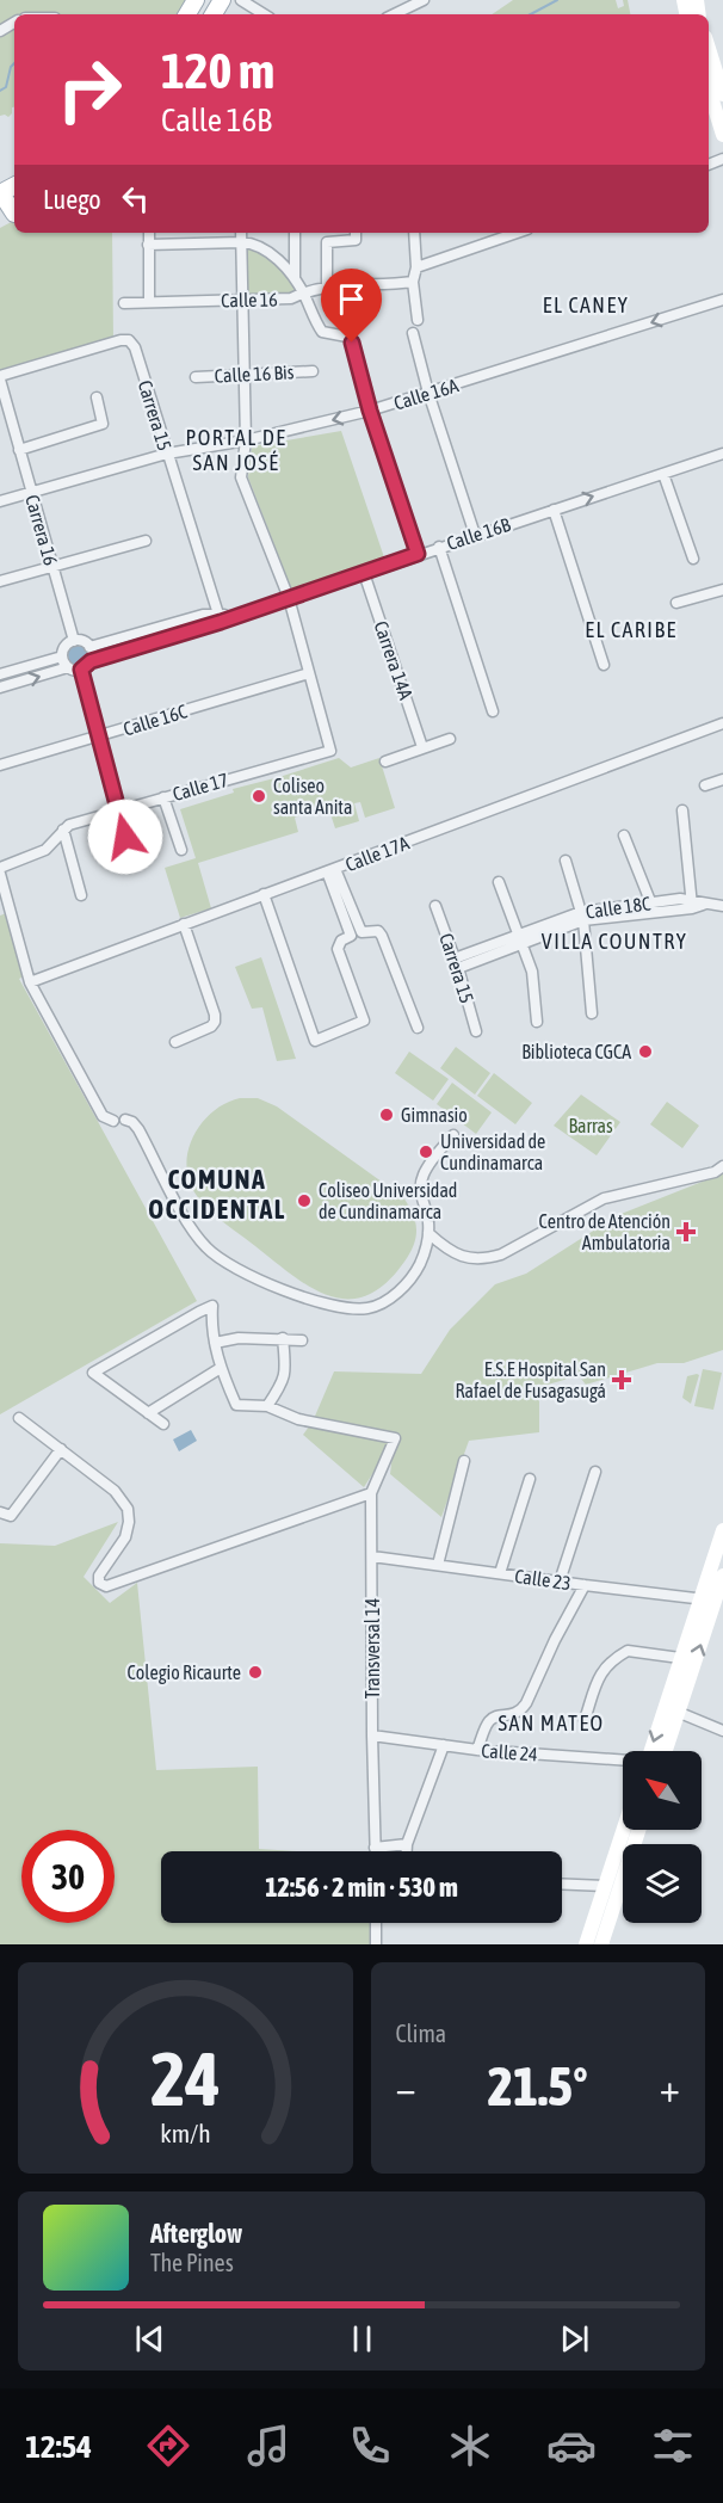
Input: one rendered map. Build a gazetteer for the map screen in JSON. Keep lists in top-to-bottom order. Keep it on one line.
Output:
{"streets":{"street":["Calle 16","Calle 16 Bis","Calle 16A","Carrera 15","Carrera 16","Calle 16B","Carrera 14A","Calle 16C","Calle 17","Calle 17A","Calle 18C","Calle 23","Transversal 14","Calle 24"]},"crossings":[["Calle 16A","Carrera 15"],["Calle 16A","Carrera 16"],["Carrera 15","Carrera 16"],["Carrera 15","Calle 16B"],["Carrera 15","Calle 18C"],["Carrera 16","Calle 16B"],["Calle 16B","Carrera 14A"],["Calle 16C","Calle 17"],["Calle 23","Transversal 14"],["Transversal 14","Calle 24"]],"one_way":["Calle 16A"],"districts":["EL CANEY","PORTAL DE SAN JOSÉ","EL CARIBE","VILLA COUNTRY","COMUNA OCCIDENTAL","SAN MATEO"],"parks":["Barras"],"places":{"other":["Coliseo santa Anita","Biblioteca CGCA","Gimnasio","Universidad de Cundinamarca","Coliseo Universidad de Cundinamarca","Colegio Ricaurte"],"health":["Centro de Atención Ambulatoria","E.S.E Hospital San Rafael de Fusagasugá"]},"north":"top left","page":{"turn":["120 m","Calle 16B"],"then":"Luego","limit":"30","trip":"12:56 · 2 min · 530 m","tile":"Clima","heat":["−","21.5°","+"],"song":["Afterglow","The Pines"],"tabs":"12:54","gauge":["24","km/h"]}}
